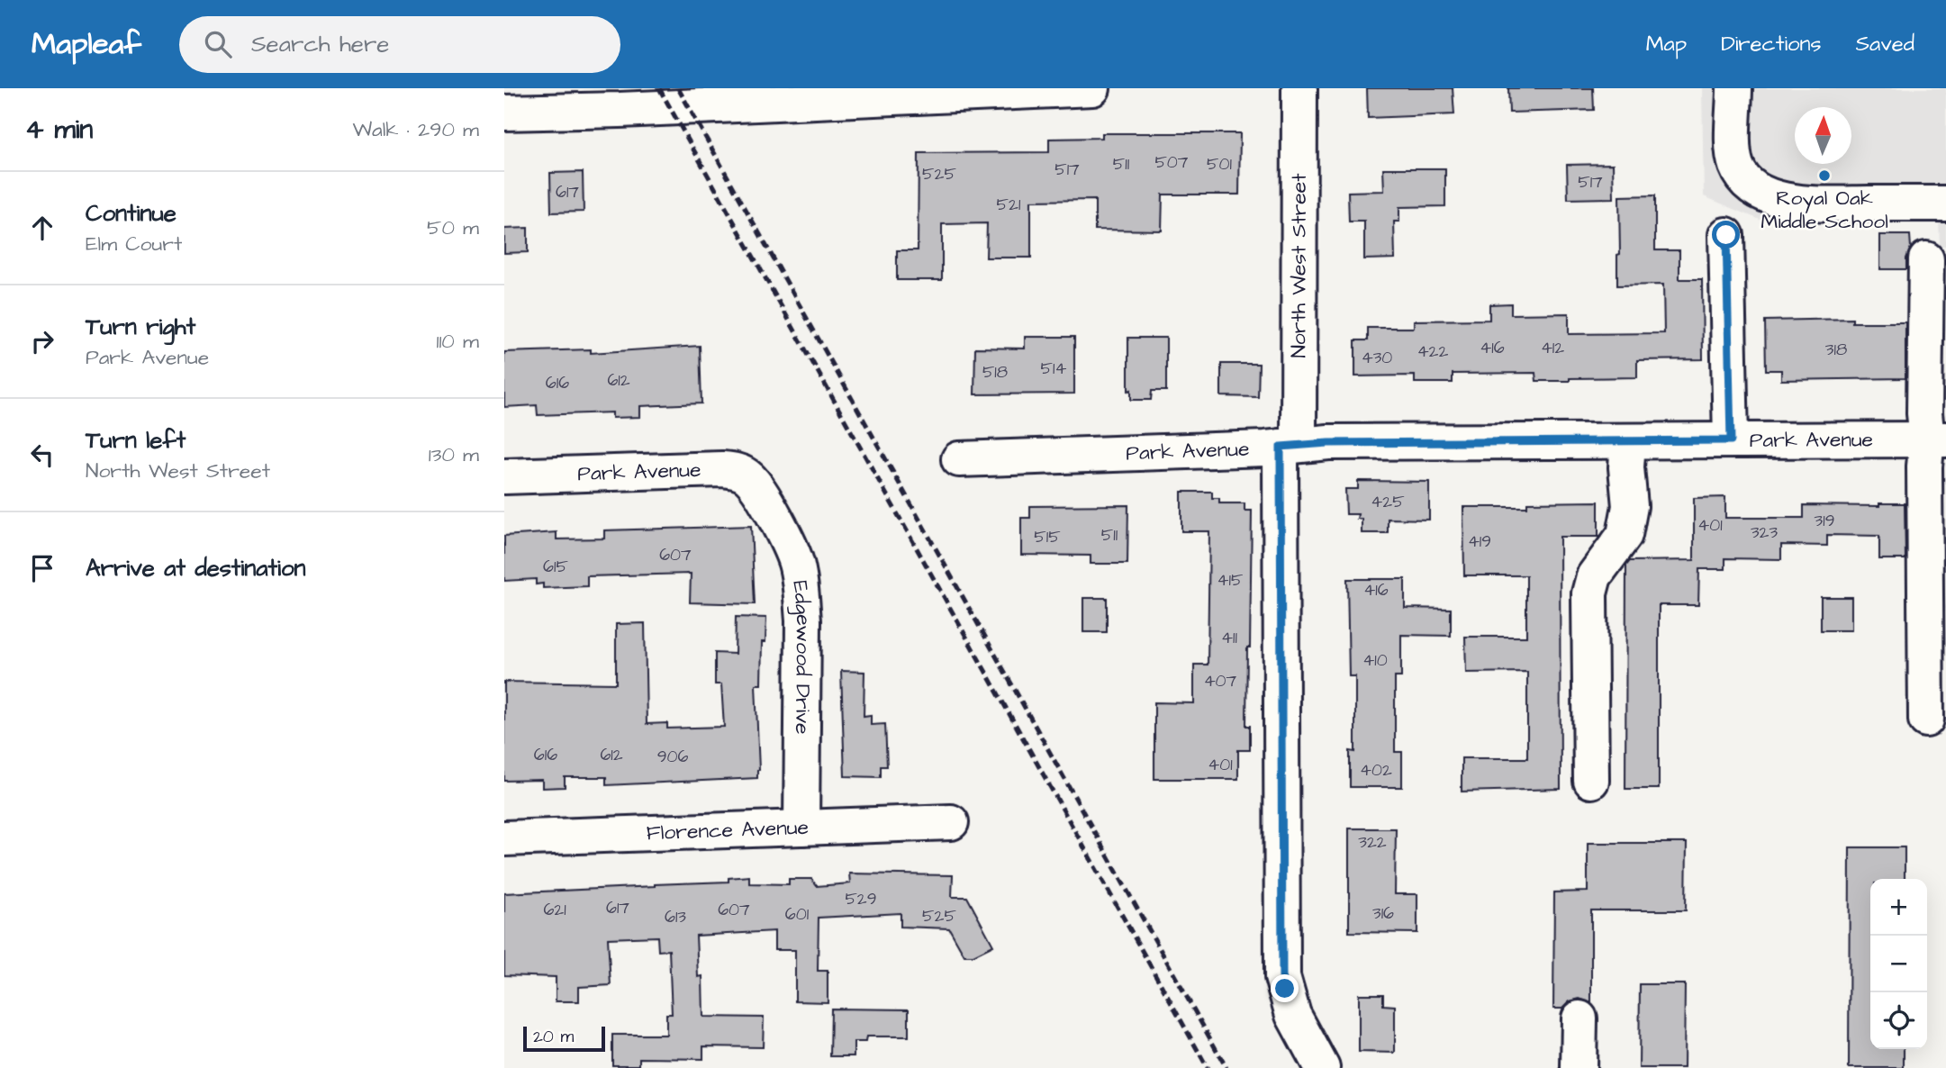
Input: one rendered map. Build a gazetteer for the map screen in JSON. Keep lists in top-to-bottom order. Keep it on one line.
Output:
{"streets":{"street":["North West Street","Park Avenue","Edgewood Drive","Florence Avenue"]},"crossings":[["North West Street","Park Avenue"],["Park Avenue","Edgewood Drive"],["Edgewood Drive","Florence Avenue"]],"places":["Royal Oak Middle School"],"house_numbers":["507","511","501","517","525","517","617","521","416","412","318","422","430","514","518","612","616","425","319","401","323","511","515","419","607","615","415","416","411","410","407","616","612","906","401","402","322","529","617","621","607","316","601","525","613"],"scale_bar":"20 m","north":"top","page":{"header":"Mapleaf","search":"Search here","nav":["Map","Directions","Saved"],"heading":["4 min","Walk · 290 m"],"list":[["Continue","Elm Court","50 m"],["Turn right","Park Avenue","110 m"],["Turn left","North West Street","130 m"],"Arrive at destination"],"map_buttons":["+","−"],"scale":"20 m"}}
